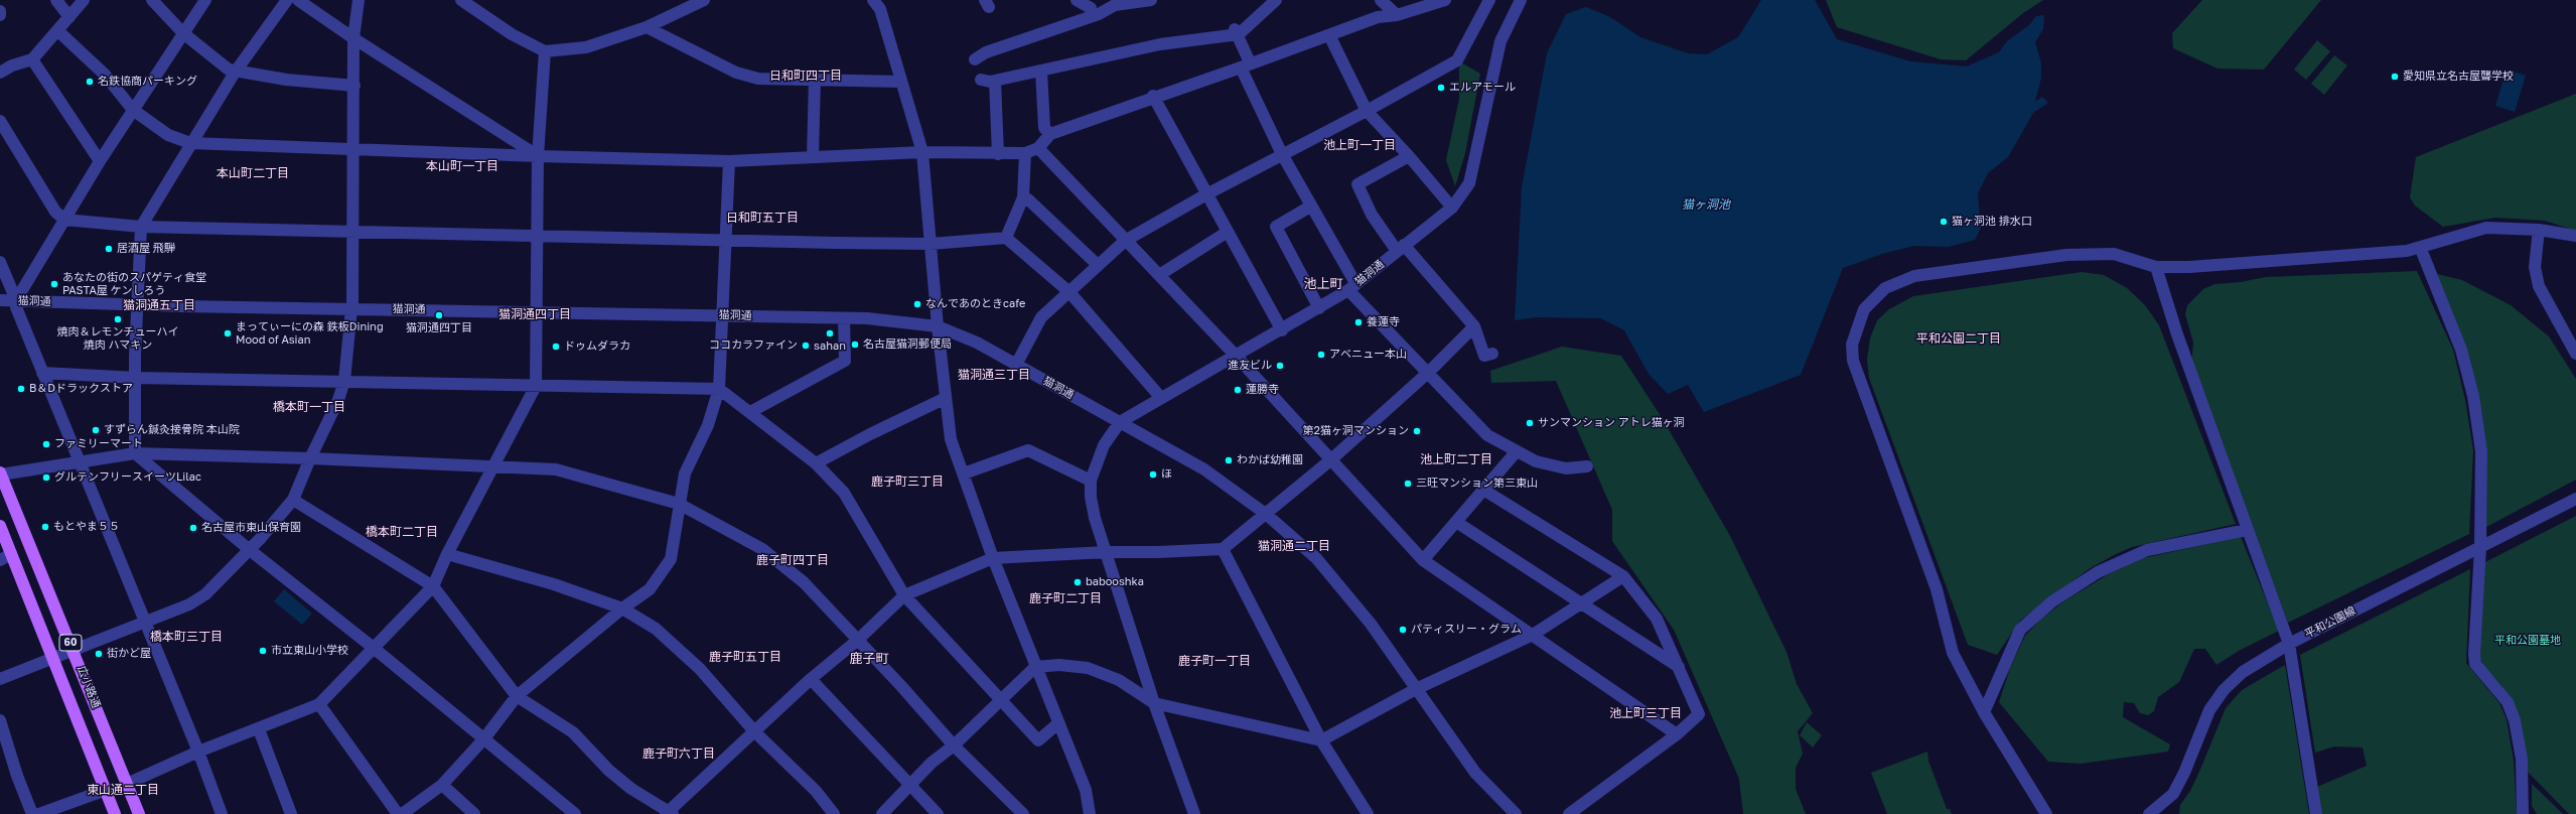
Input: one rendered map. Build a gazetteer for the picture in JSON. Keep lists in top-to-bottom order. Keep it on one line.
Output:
{"streets":{"main road":["60","広小路通"],"street":["猫洞通","平和公園線"]},"districts":["日和町四丁目","池上町一丁目","本山町一丁目","本山町二丁目","日和町五丁目","池上町","猫洞通五丁目","猫洞通四丁目","平和公園二丁目","猫洞通三丁目","橋本町一丁目","池上町二丁目","鹿子町三丁目","橋本町二丁目","猫洞通二丁目","鹿子町四丁目","鹿子町二丁目","橋本町三丁目","鹿子町五丁目","鹿子町","鹿子町一丁目","池上町三丁目","鹿子町六丁目","東山通二丁目"],"water":["猫ヶ洞池"],"parks":["平和公園墓地"],"places":["愛知県立名古屋聾学校","名鉄協商パーキング","エルアモール","猫ヶ洞池 排水口","居酒屋 飛騨","あなたの街のスパゲティ食堂 PASTA屋 ケンしろう","なんであのときcafe","猫洞通四丁目","焼肉＆レモンチューハイ 焼肉 ハマキン","養蓮寺","まってぃーにの森 鉄板Dining Mood of Asian","sahan","名古屋猫洞郵便局","ココカラファイン","ドゥムダラカ","アベニュー本山","進友ビル","B＆Dドラックストア","蓮勝寺","サンマンション アトレ猫ヶ洞","すずらん鍼灸接骨院 本山院","第2猫ヶ洞マンション","ファミリーマート","わかば幼稚園","ほ","グルテンフリースイーツLilac","三旺マンション第三東山","もとやま５５","名古屋市東山保育園","babooshka","パティスリー・グラム","市立東山小学校","街かど屋"]}
